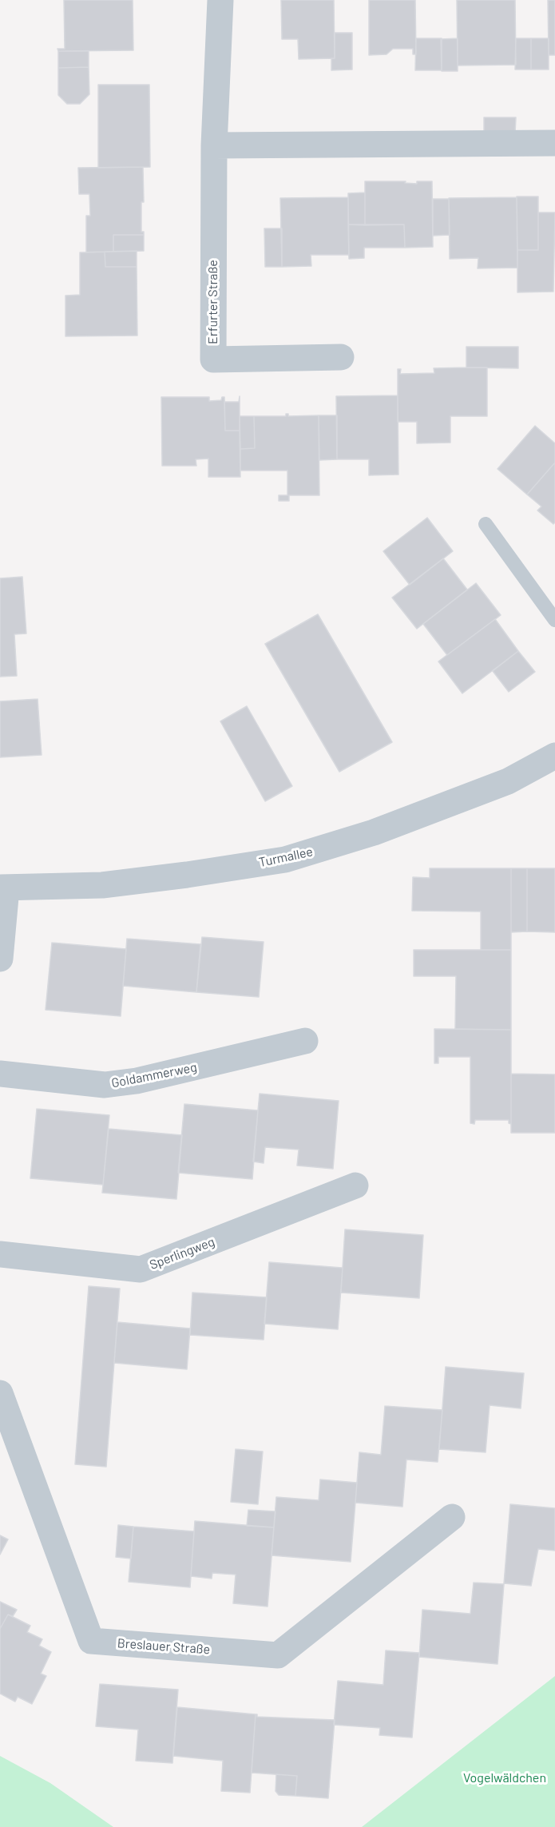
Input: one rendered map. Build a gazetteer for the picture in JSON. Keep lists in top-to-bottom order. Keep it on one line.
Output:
{"streets":{"street":["Erfurter Straße","Turmallee","Goldammerweg","Sperlingweg","Breslauer Straße"]},"parks":["Vogelwäldchen"]}
